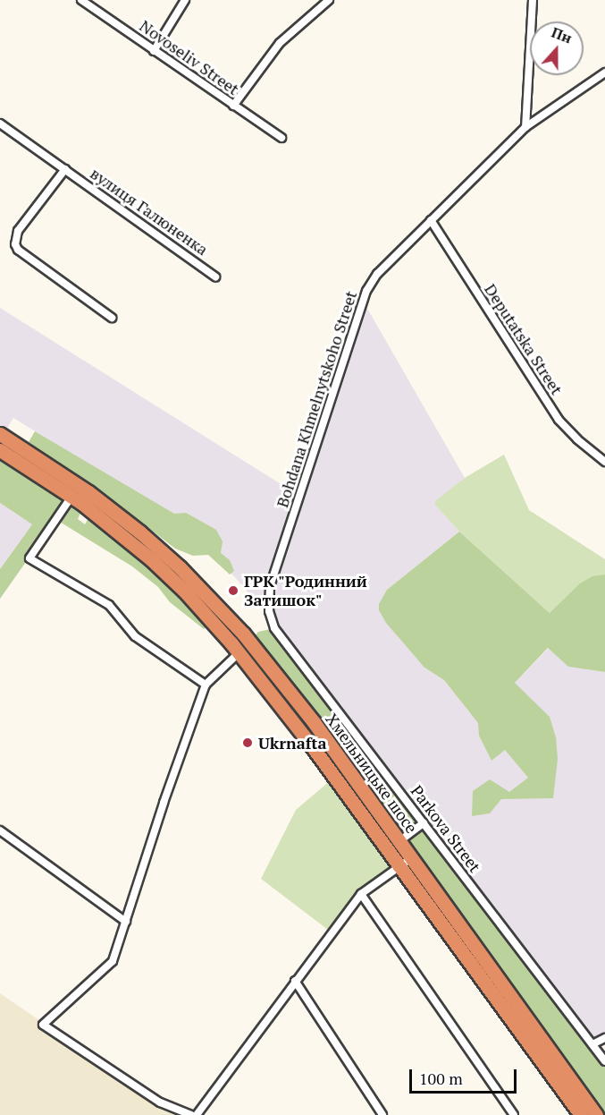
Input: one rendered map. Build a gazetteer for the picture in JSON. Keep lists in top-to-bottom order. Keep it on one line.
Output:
{"streets":{"highway":["Хмельницьке шосе"],"street":["Novoseliv Street","вулиця Галюненка","Deputatska Street","Bohdana Khmelnytskoho Street","Parkova Street"]},"crossings":[["Deputatska Street","Bohdana Khmelnytskoho Street"],["Bohdana Khmelnytskoho Street","Parkova Street"]],"places":["ГРК \"Родинний Затишок\"","Ukrnafta"],"scale_bar":"100 m","north":"top"}
